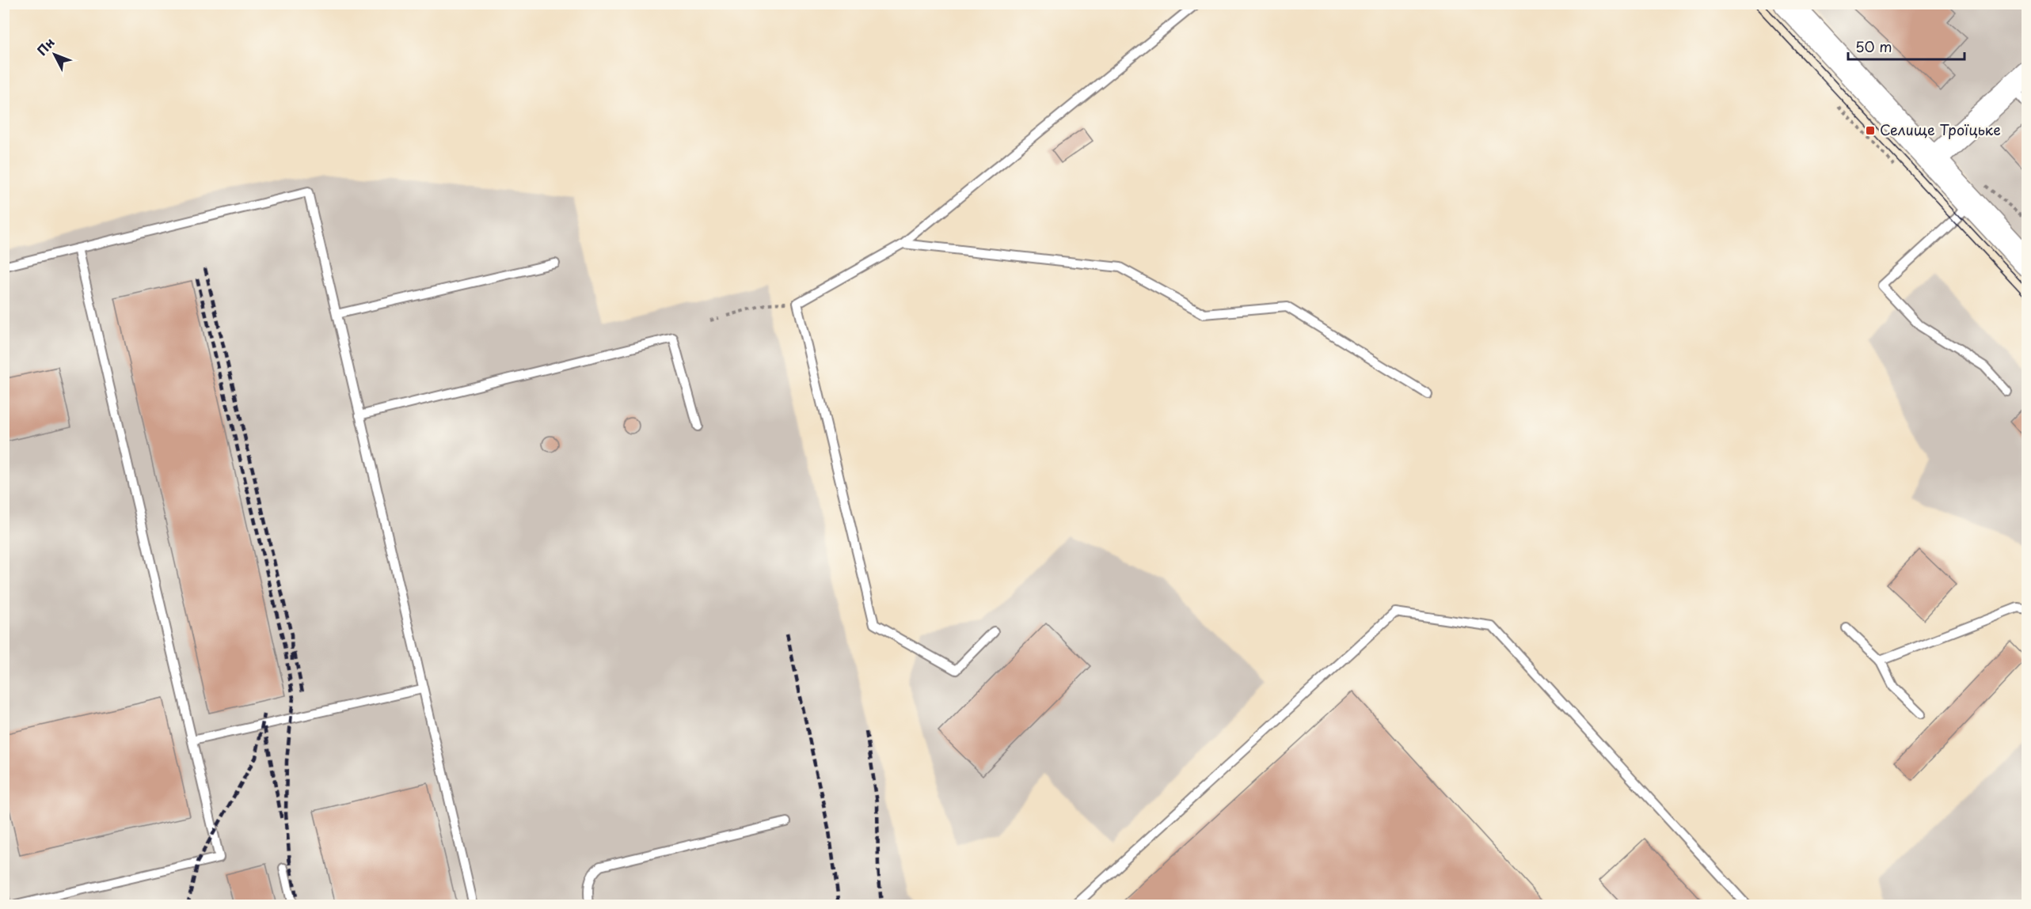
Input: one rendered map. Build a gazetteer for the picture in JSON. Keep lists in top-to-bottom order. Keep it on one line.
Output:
{"places":{"transit":["Селище Троїцьке"]},"scale_bar":"50 m","north":"top left"}
